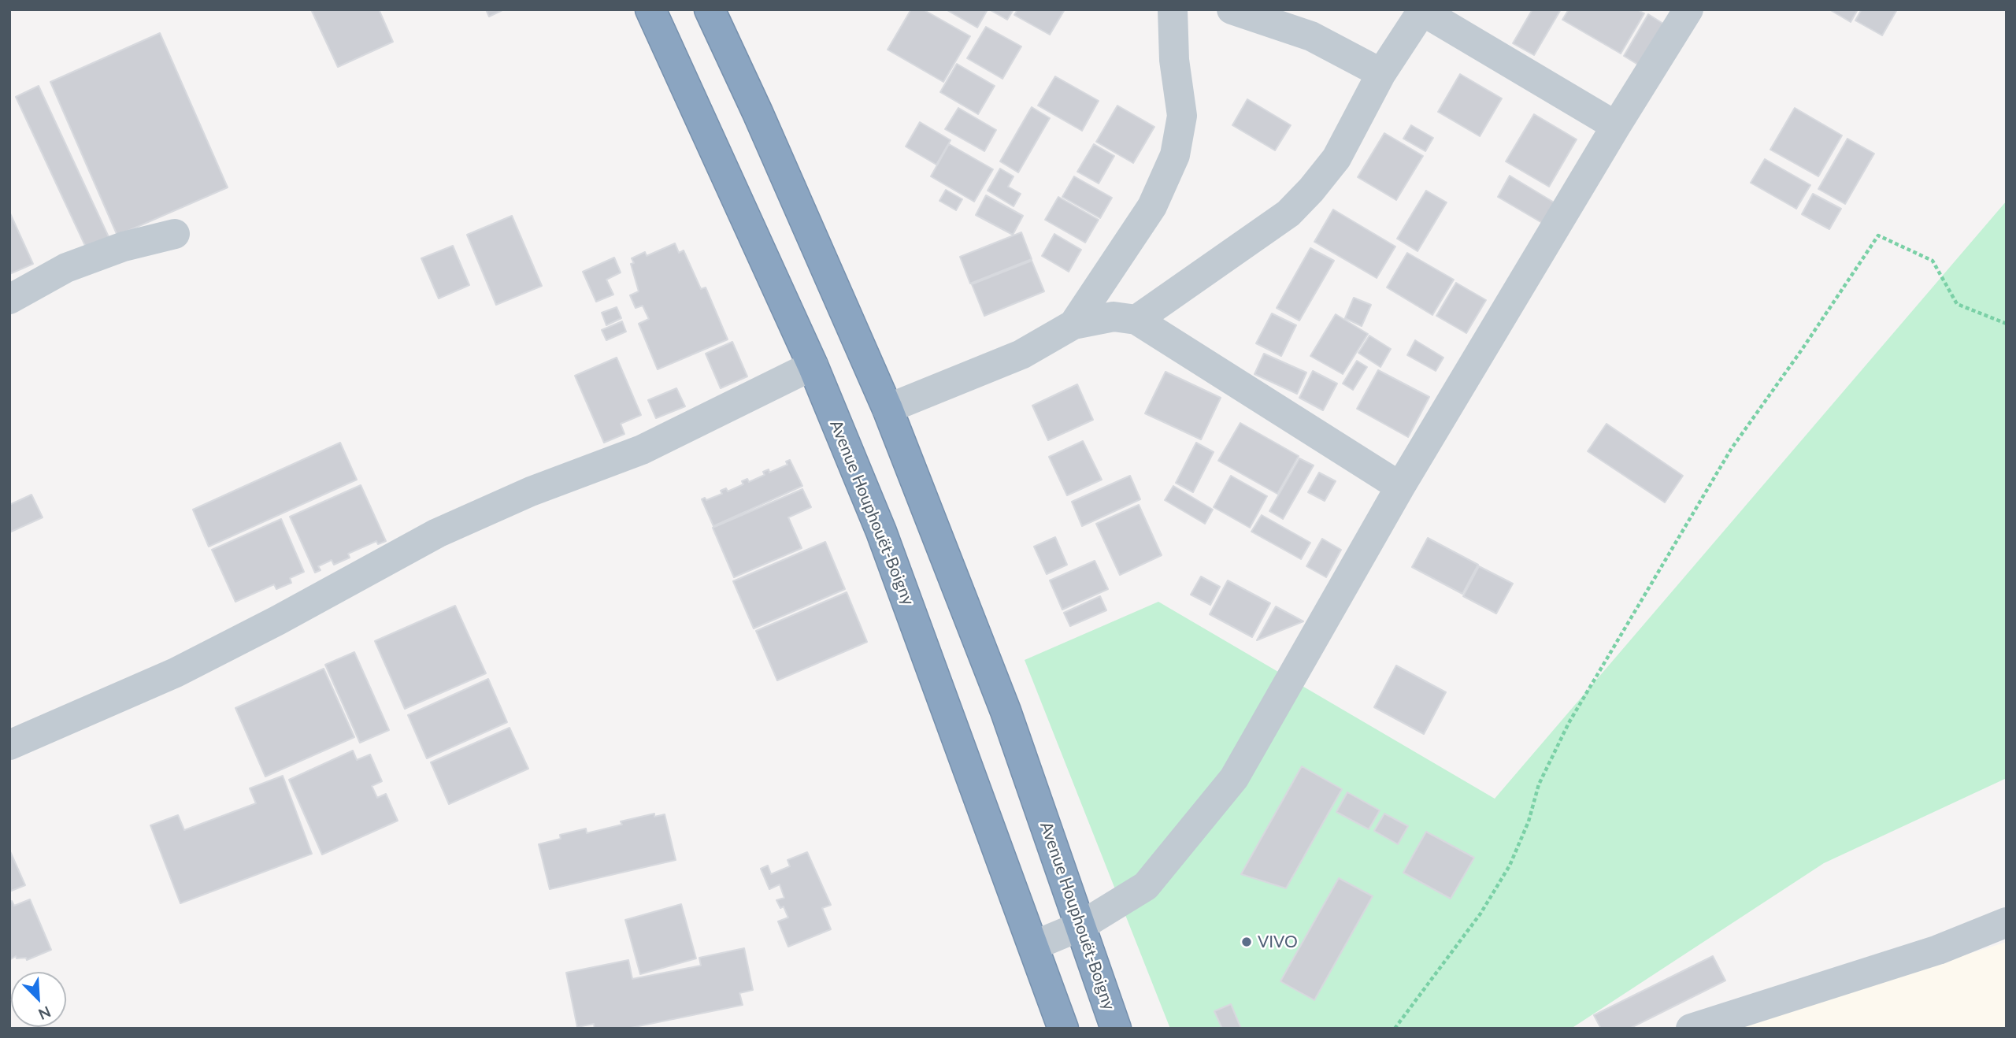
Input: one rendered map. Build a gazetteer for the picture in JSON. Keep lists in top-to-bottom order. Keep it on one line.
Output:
{"streets":{"highway":["Avenue Houphouët-Boigny"]},"places":["VIVO"],"north":"bottom right"}
